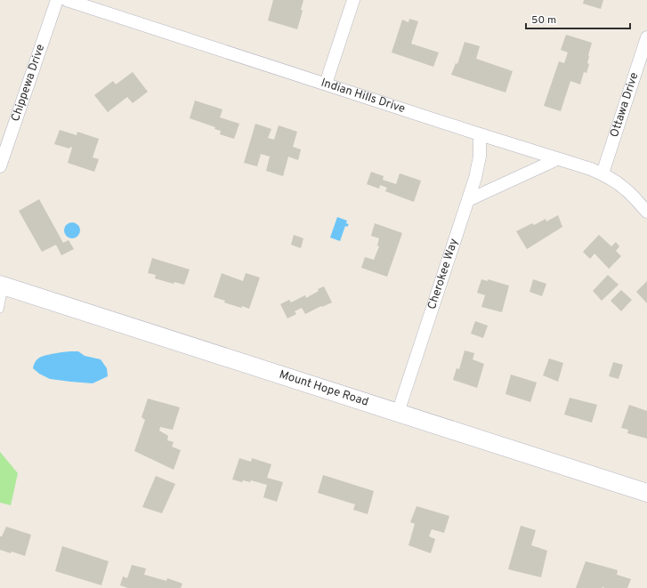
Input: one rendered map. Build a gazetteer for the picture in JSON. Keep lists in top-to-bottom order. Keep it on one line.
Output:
{"streets":{"street":["Chippewa Drive","Indian Hills Drive","Ottawa Drive","Cherokee Way","Mount Hope Road"]},"crossings":[["Indian Hills Drive","Ottawa Drive"],["Indian Hills Drive","Cherokee Way"],["Cherokee Way","Mount Hope Road"]],"scale_bar":"50 m"}
